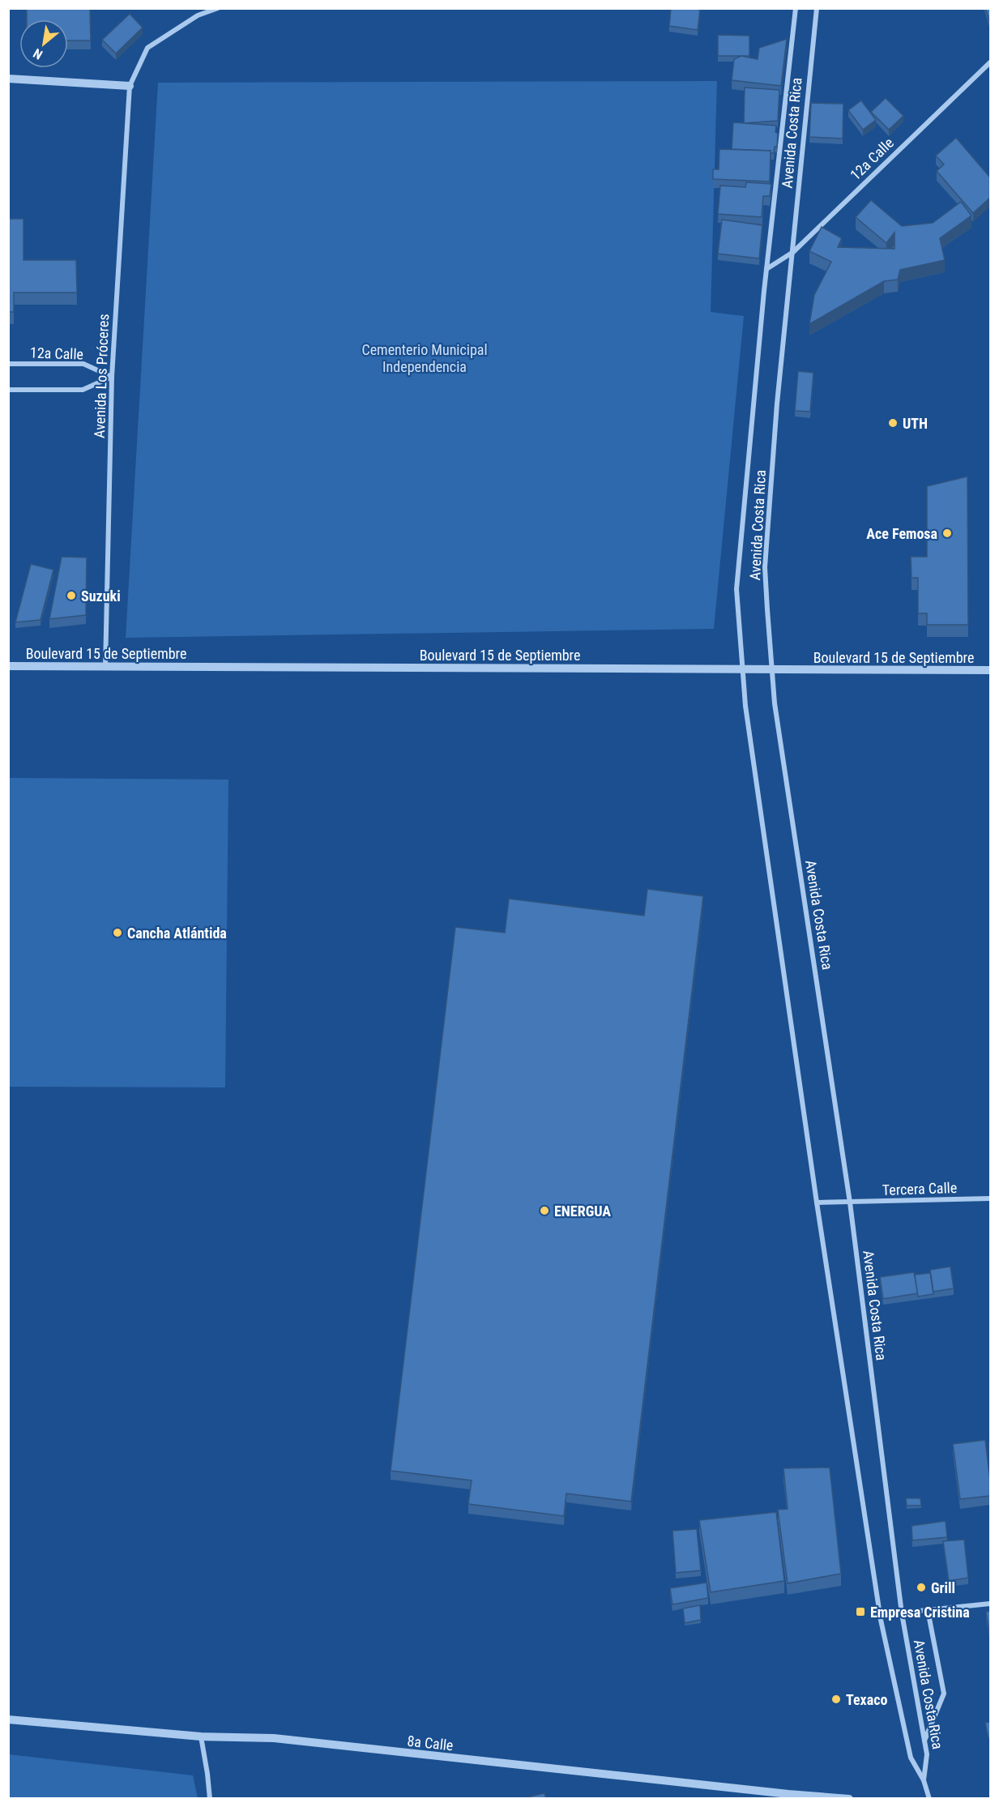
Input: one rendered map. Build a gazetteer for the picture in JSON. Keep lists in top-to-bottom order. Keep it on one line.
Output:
{"streets":{"street":["Avenida Costa Rica","12a Calle","Avenida Los Próceres","Boulevard 15 de Septiembre","Tercera Calle","8a Calle"]},"crossings":[["Avenida Costa Rica","12a Calle"],["Avenida Costa Rica","Boulevard 15 de Septiembre"],["Avenida Costa Rica","Tercera Calle"],["12a Calle","Avenida Los Próceres"],["Avenida Los Próceres","Boulevard 15 de Septiembre"]],"parks":["Cementerio Municipal Independencia"],"places":{"other":["UTH","Ace Femosa","Suzuki","Cancha Atlántida","ENERGUA","Grill","Texaco"],"transit":["Empresa Cristina"]},"north":"bottom left"}
